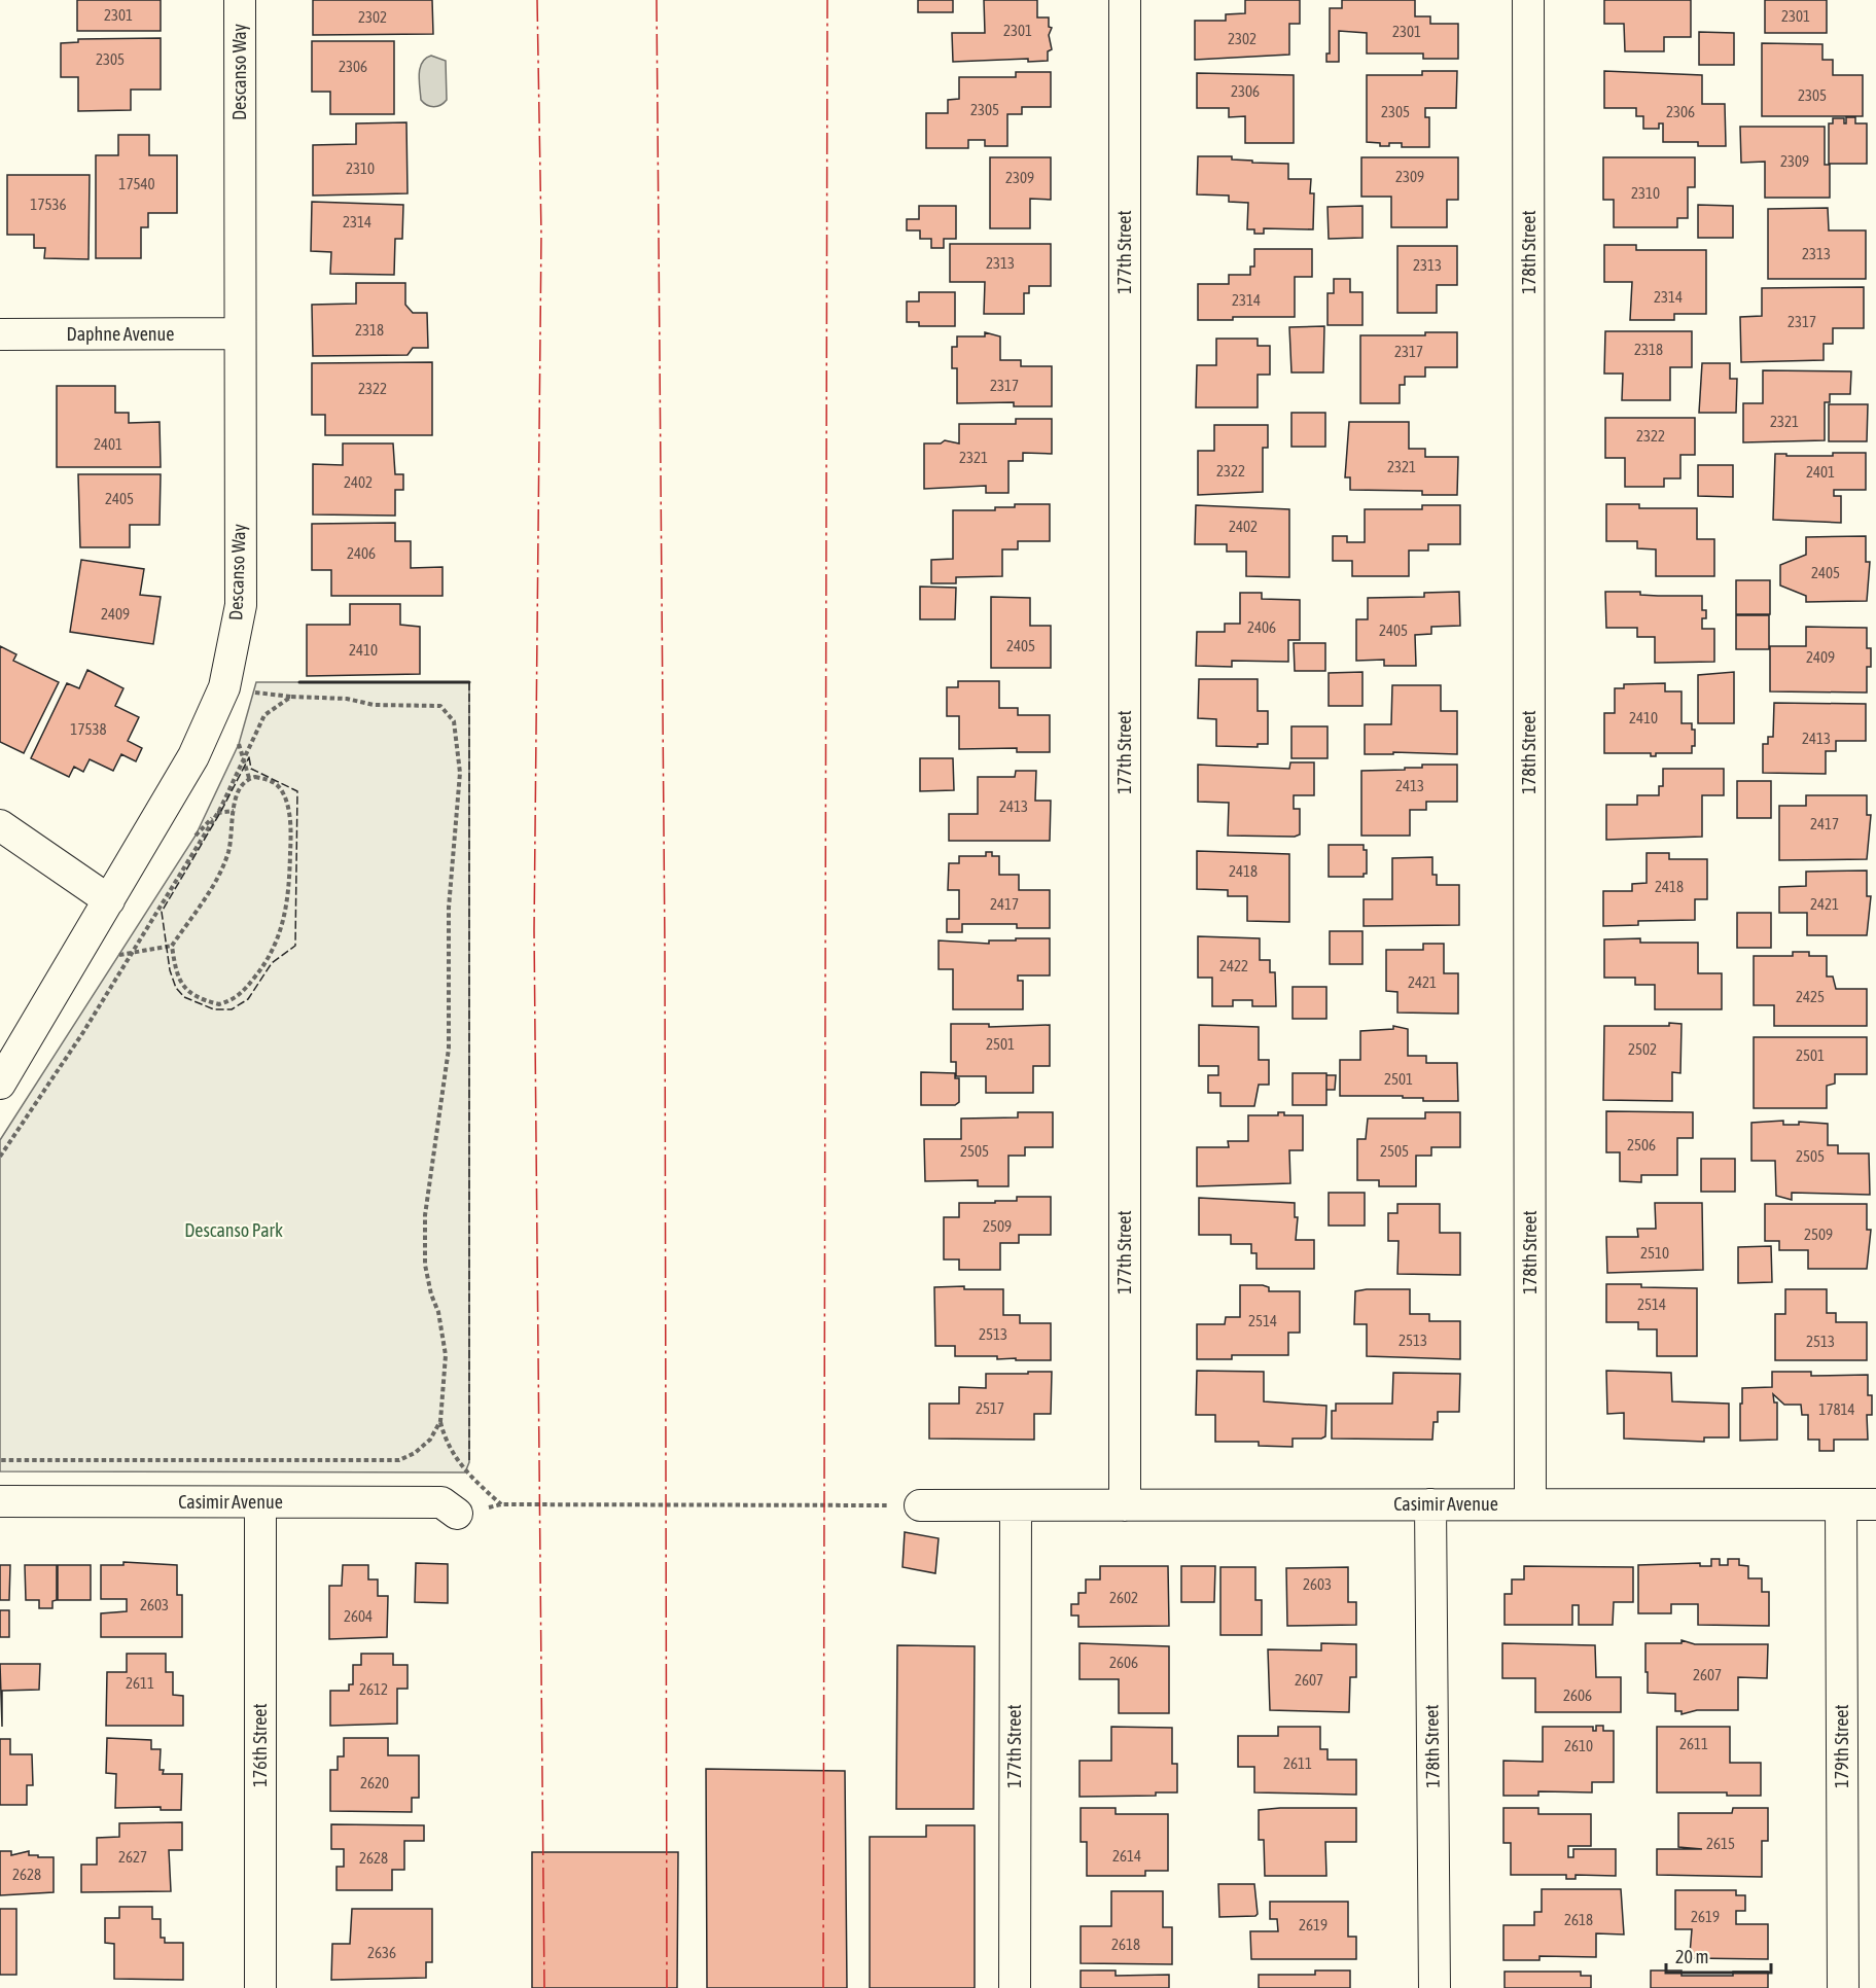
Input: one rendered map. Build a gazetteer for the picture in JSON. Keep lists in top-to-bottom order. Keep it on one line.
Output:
{"streets":{"street":["Descanso Way","177th Street","178th Street","Daphne Avenue","Casimir Avenue","176th Street","179th Street"]},"crossings":[["Descanso Way","Daphne Avenue"],["177th Street","Casimir Avenue"],["178th Street","Casimir Avenue"],["Casimir Avenue","176th Street"],["Casimir Avenue","179th Street"]],"parks":["Descanso Park"],"house_numbers":["2301","2301","2302","2301","2301","2302","2305","2306","2306","2305","2305","2305","2306","2309","2310","2309","2309","17540","2310","17536","2314","2313","2313","2313","2314","2314","2317","2318","2318","2317","2317","2322","2321","2322","2401","2321","2321","2322","2401","2402","2405","2402","2406","2405","2409","2406","2405","2405","2410","2409","2410","17538","2413","2413","2413","2417","2418","2418","2417","2421","2422","2421","2425","2501","2502","2501","2501","2506","2505","2505","2505","2509","2509","2510","2514","2514","2513","2513","2513","2517","17814","2603","2602","2603","2604","2606","2607","2607","2611","2612","2606","2611","2610","2611","2620","2615","2614","2627","2628","2628","2619","2618","2619","2618","2636"],"scale_bar":"20 m"}
